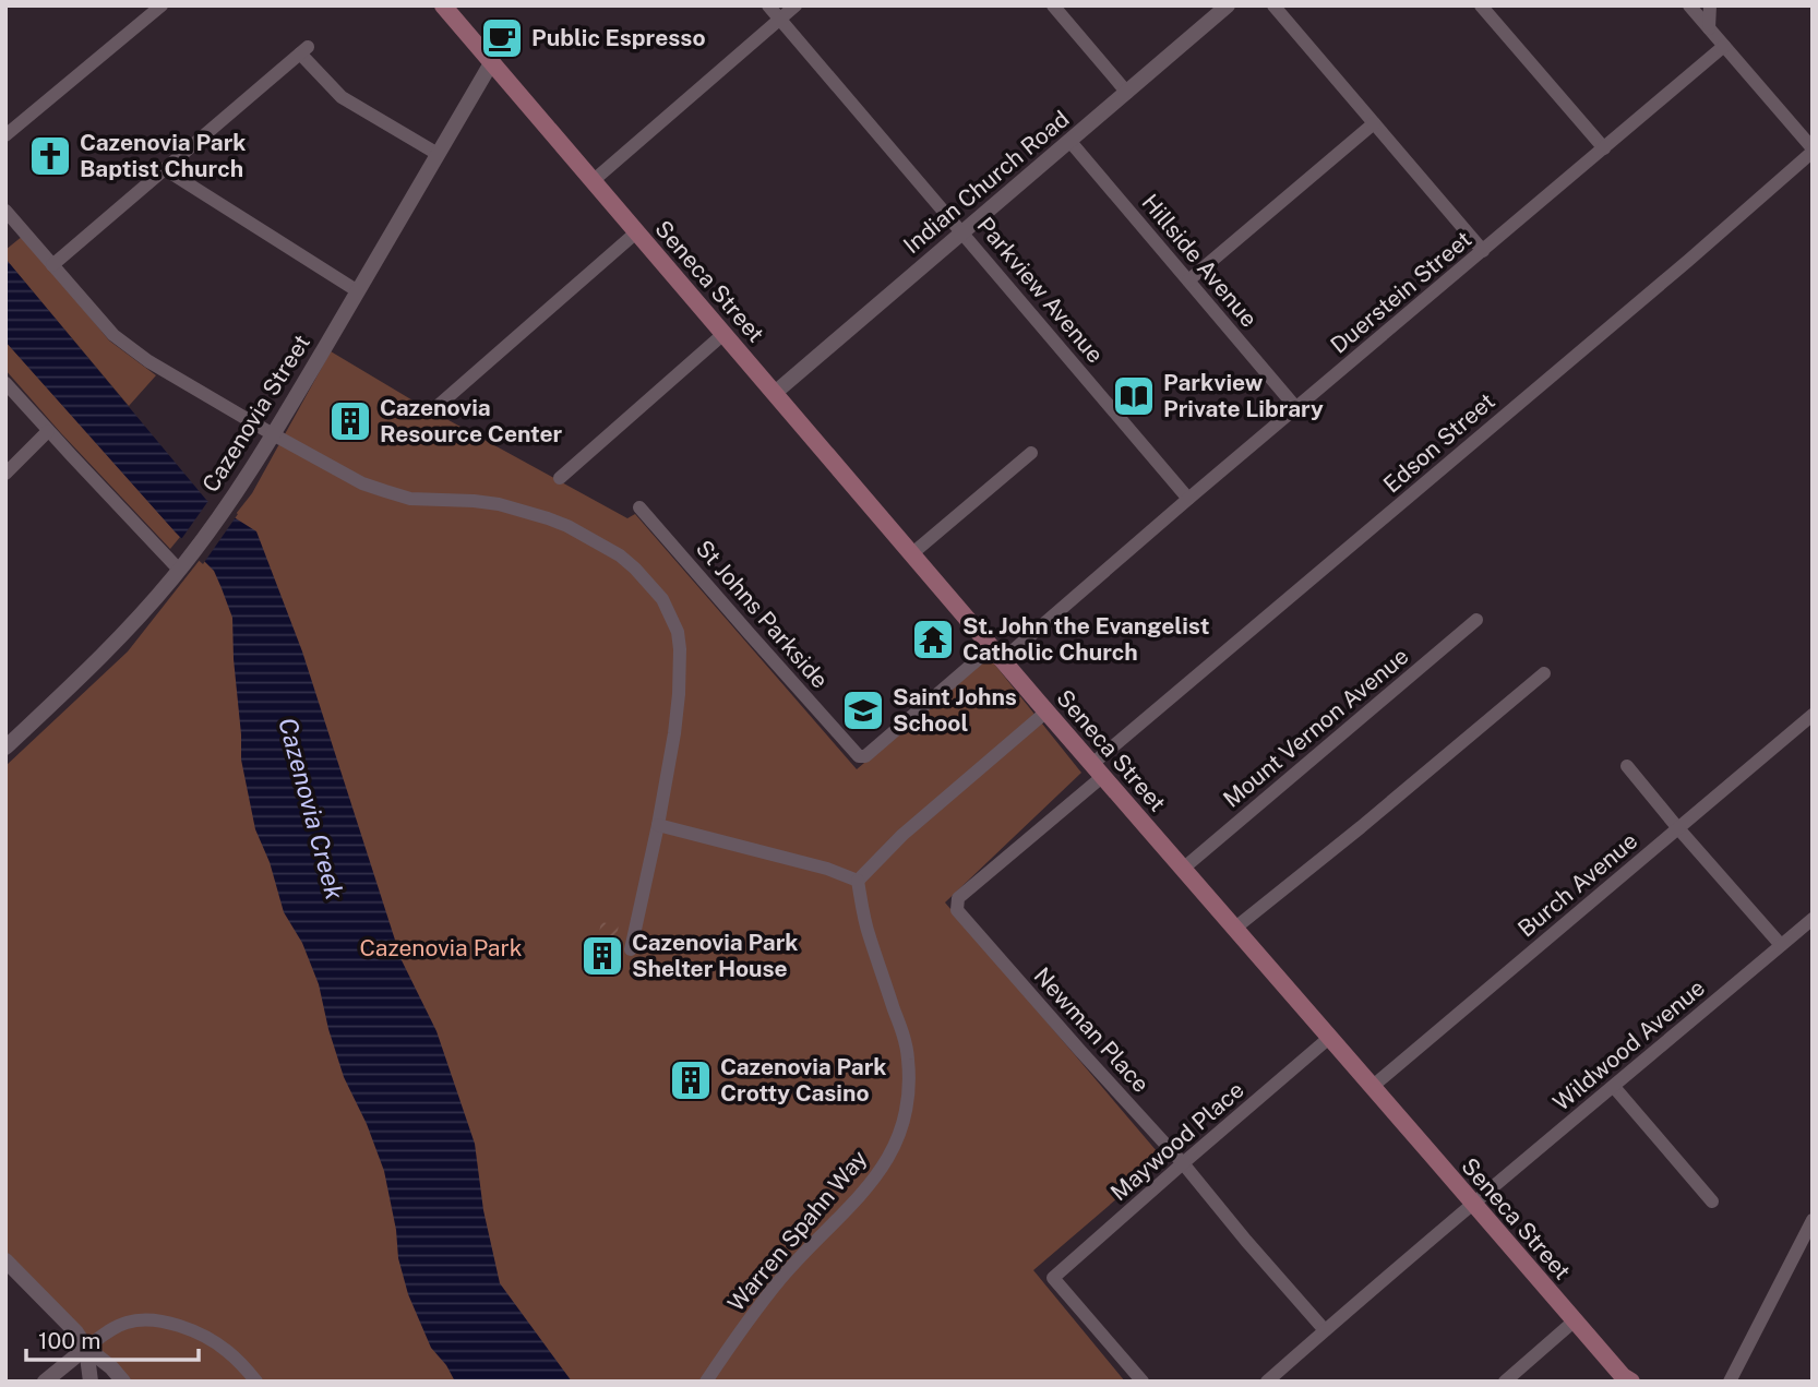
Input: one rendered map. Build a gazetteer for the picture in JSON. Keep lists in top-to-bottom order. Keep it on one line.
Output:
{"streets":{"main road":["Seneca Street"],"street":["Indian Church Road","Hillside Avenue","Parkview Avenue","Duerstein Street","Cazenovia Street","Edson Street","St Johns Parkside","Mount Vernon Avenue","Burch Avenue","Newman Place","Wildwood Avenue","Maywood Place","Warren Spahn Way"]},"crossings":[["Indian Church Road","Hillside Avenue"],["Indian Church Road","Seneca Street"],["Indian Church Road","Parkview Avenue"],["Hillside Avenue","Duerstein Street"],["Seneca Street","Duerstein Street"],["Seneca Street","Cazenovia Street"],["Seneca Street","Edson Street"],["Seneca Street","St Johns Parkside"],["Seneca Street","Mount Vernon Avenue"],["Seneca Street","Burch Avenue"],["Seneca Street","Newman Place"],["Seneca Street","Wildwood Avenue"],["Seneca Street","Maywood Place"],["Parkview Avenue","Duerstein Street"],["Duerstein Street","St Johns Parkside"],["Edson Street","Newman Place"],["Newman Place","Wildwood Avenue"],["Newman Place","Maywood Place"]],"water":["Cazenovia Creek"],"parks":["Cazenovia Park"],"places":{"cafe":["Public Espresso"],"church":["Cazenovia Park Baptist Church"],"library":["Parkview Private Library"],"building":["Cazenovia Resource Center","Cazenovia Park Shelter House","Cazenovia Park Crotty Casino"],"temple":["St. John the Evangelist Catholic Church"],"school or university":["Saint Johns School"]},"scale_bar":"100 m"}
